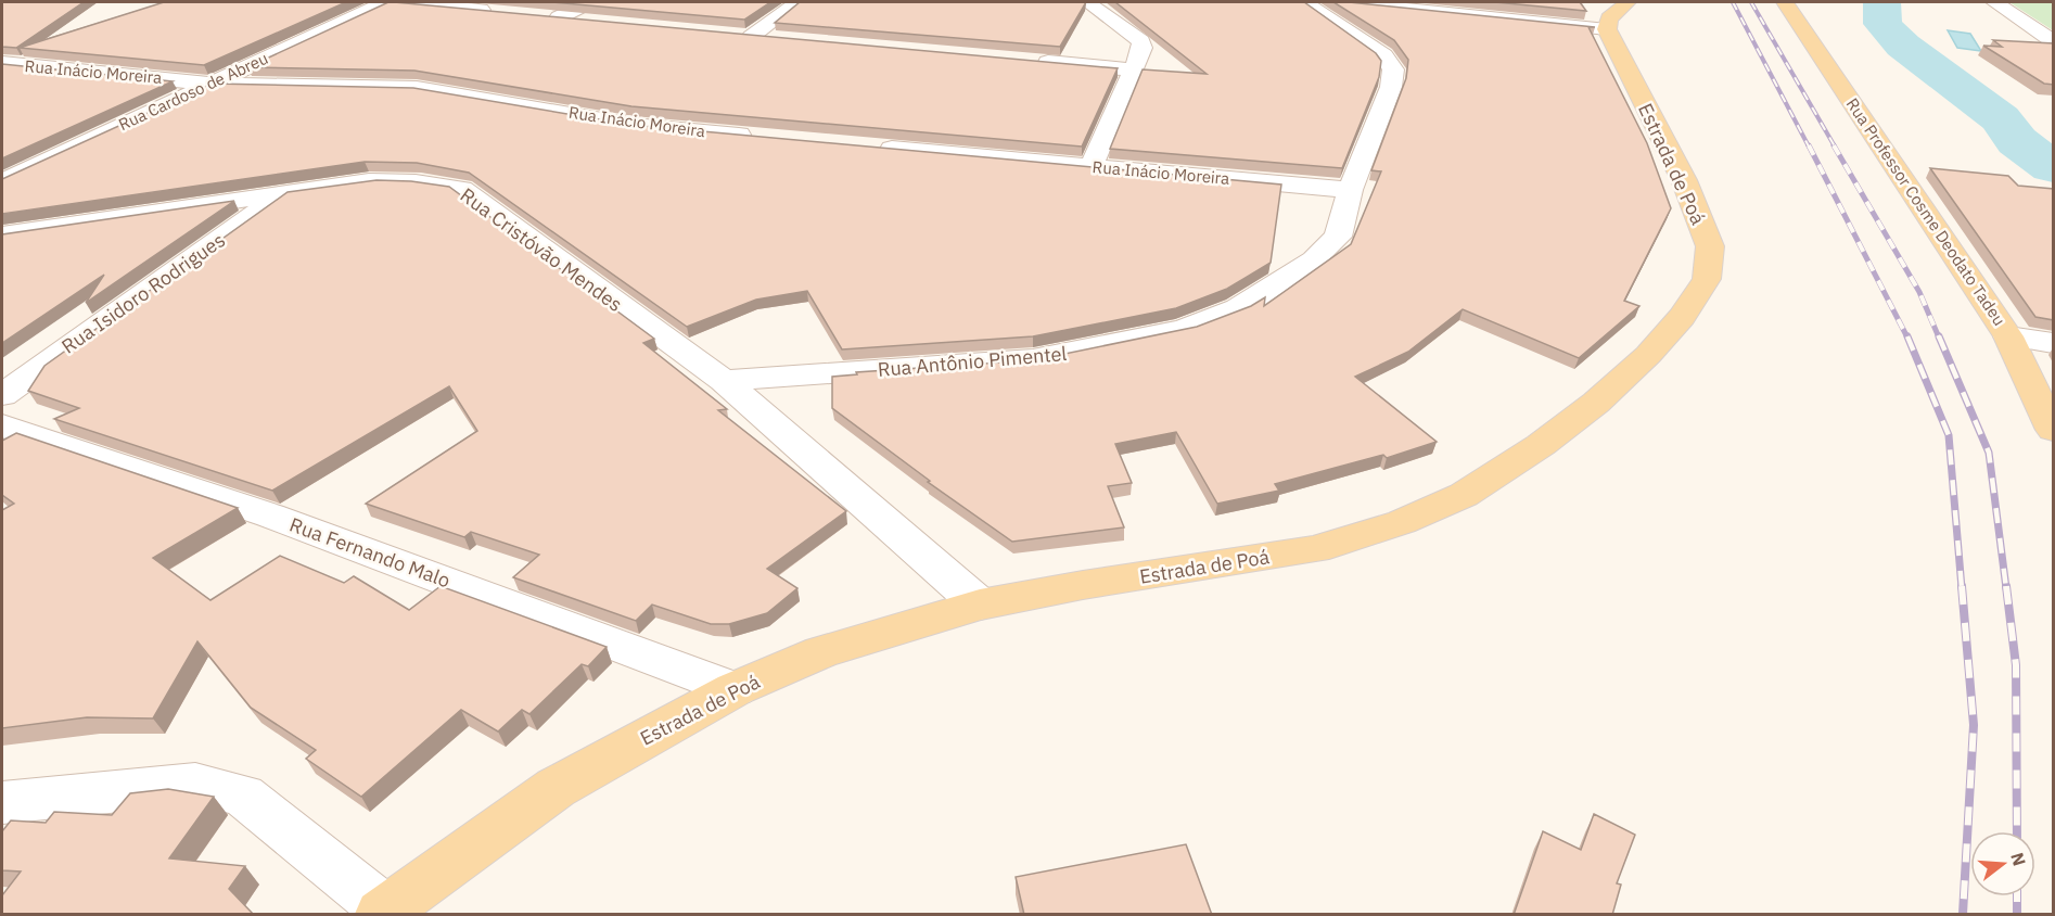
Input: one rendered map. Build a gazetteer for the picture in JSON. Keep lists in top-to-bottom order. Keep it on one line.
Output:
{"streets":{"main road":["Estrada de Poá","Rua Professor Cosme Deodato Tadeu"],"street":["Rua Inácio Moreira","Rua Cardoso de Abreu","Rua Cristóvão Mendes","Rua Isidoro Rodrigues","Rua Antônio Pimentel","Rua Fernando Malo"]},"crossings":[["Rua Inácio Moreira","Rua Cardoso de Abreu"],["Rua Inácio Moreira","Rua Antônio Pimentel"],["Estrada de Poá","Rua Cristóvão Mendes"],["Estrada de Poá","Rua Fernando Malo"],["Rua Cristóvão Mendes","Rua Isidoro Rodrigues"],["Rua Cristóvão Mendes","Rua Antônio Pimentel"]],"north":"right"}
